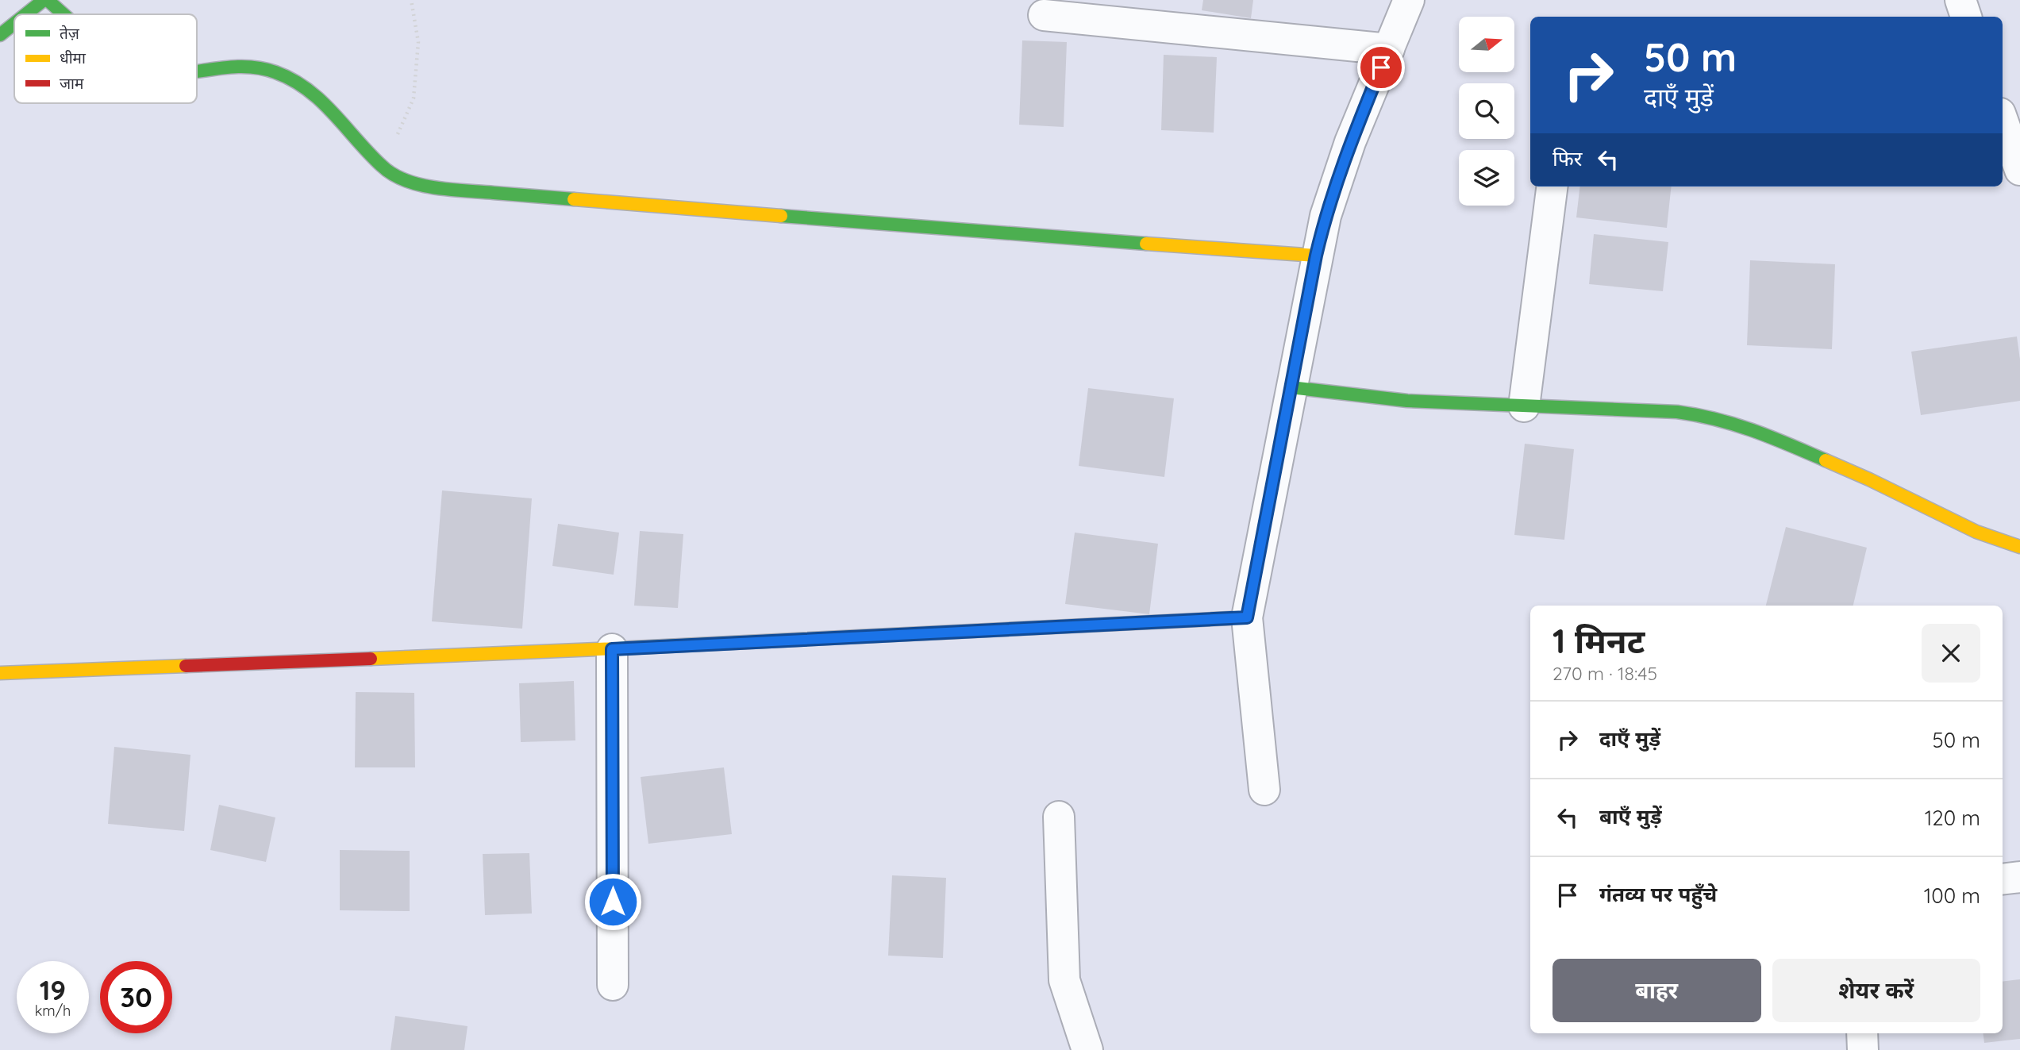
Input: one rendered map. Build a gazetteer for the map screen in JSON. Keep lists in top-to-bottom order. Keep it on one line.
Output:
{"legend":["तेज़","धीमा","जाम"],"north":"right","page":{"turn":["50 m","दाएँ मुड़ें"],"then":"फिर","heading":["1 मिनट","270 m · 18:45"],"list":[{"name":"दाएँ मुड़ें","value":"50 m"},{"name":"बाएँ मुड़ें","value":"120 m"},{"name":"गंतव्य पर पहुँचे","value":"100 m"}],"buttons":["बाहर","शेयर करें"],"speed":"19 km/h","limit":"30"}}
